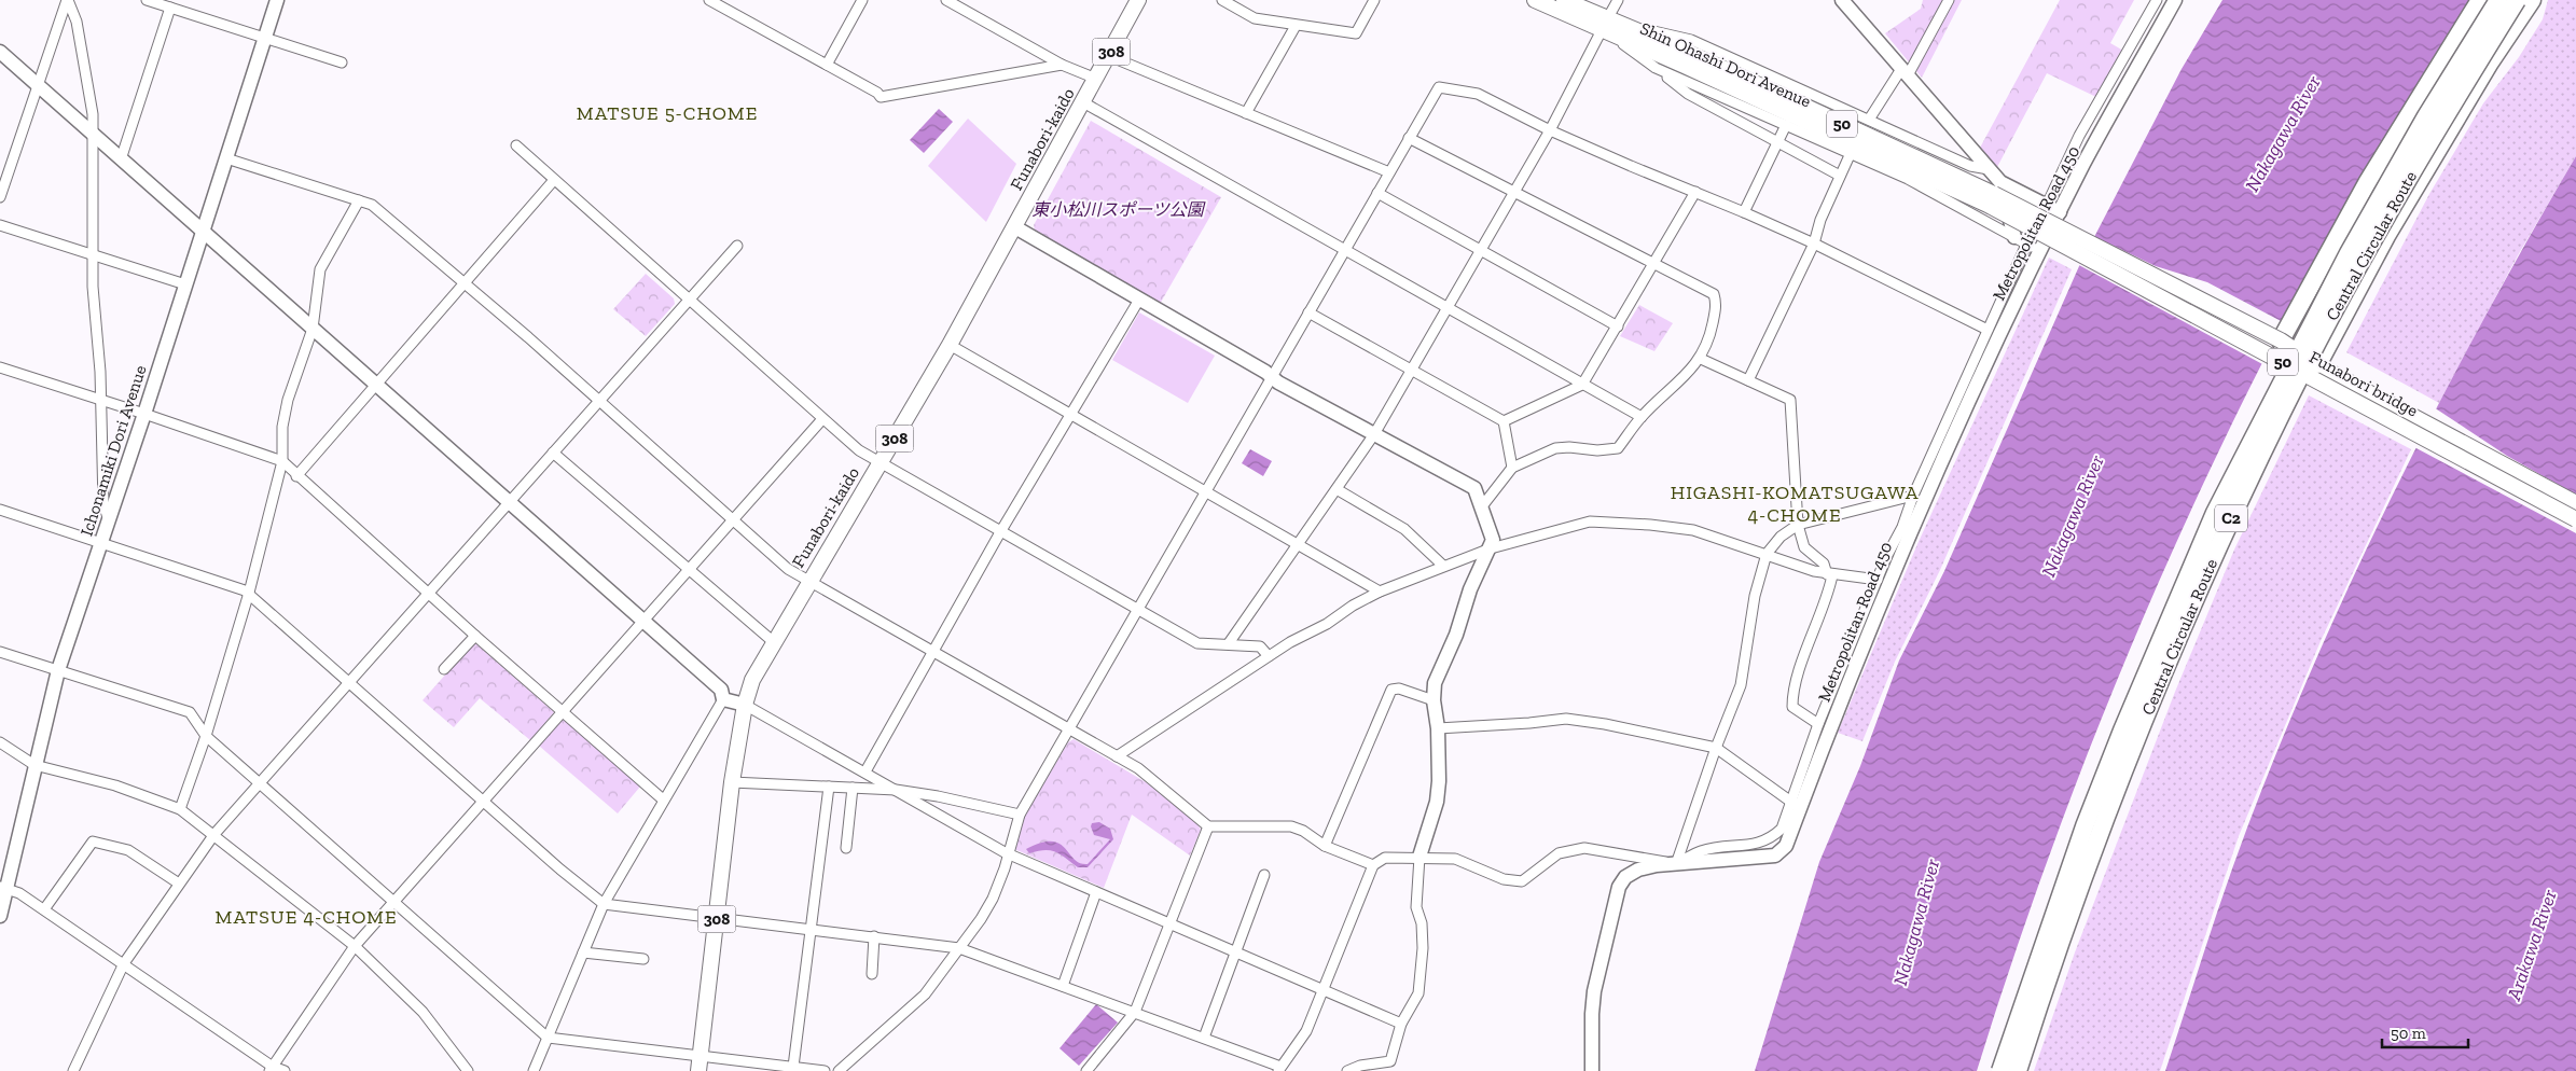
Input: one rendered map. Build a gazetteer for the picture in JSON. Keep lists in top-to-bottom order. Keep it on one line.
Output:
{"streets":{"highway":["Central Circular Route","C2"],"main road":["308","Shin Ohashi Dori Avenue","50","Funabori-kaido","Funabori bridge"],"street":["Metropolitan Road 450","Ichonamiki Dori Avenue"]},"crossings":[["Shin Ohashi Dori Avenue","Funabori bridge"]],"districts":["MATSUE 5-CHOME","HIGASHI-KOMATSUGAWA 4-CHOME","MATSUE 4-CHOME"],"water":["Nakagawa River","Arakawa River"],"parks":["東小松川スポーツ公園"],"scale_bar":"50 m"}
